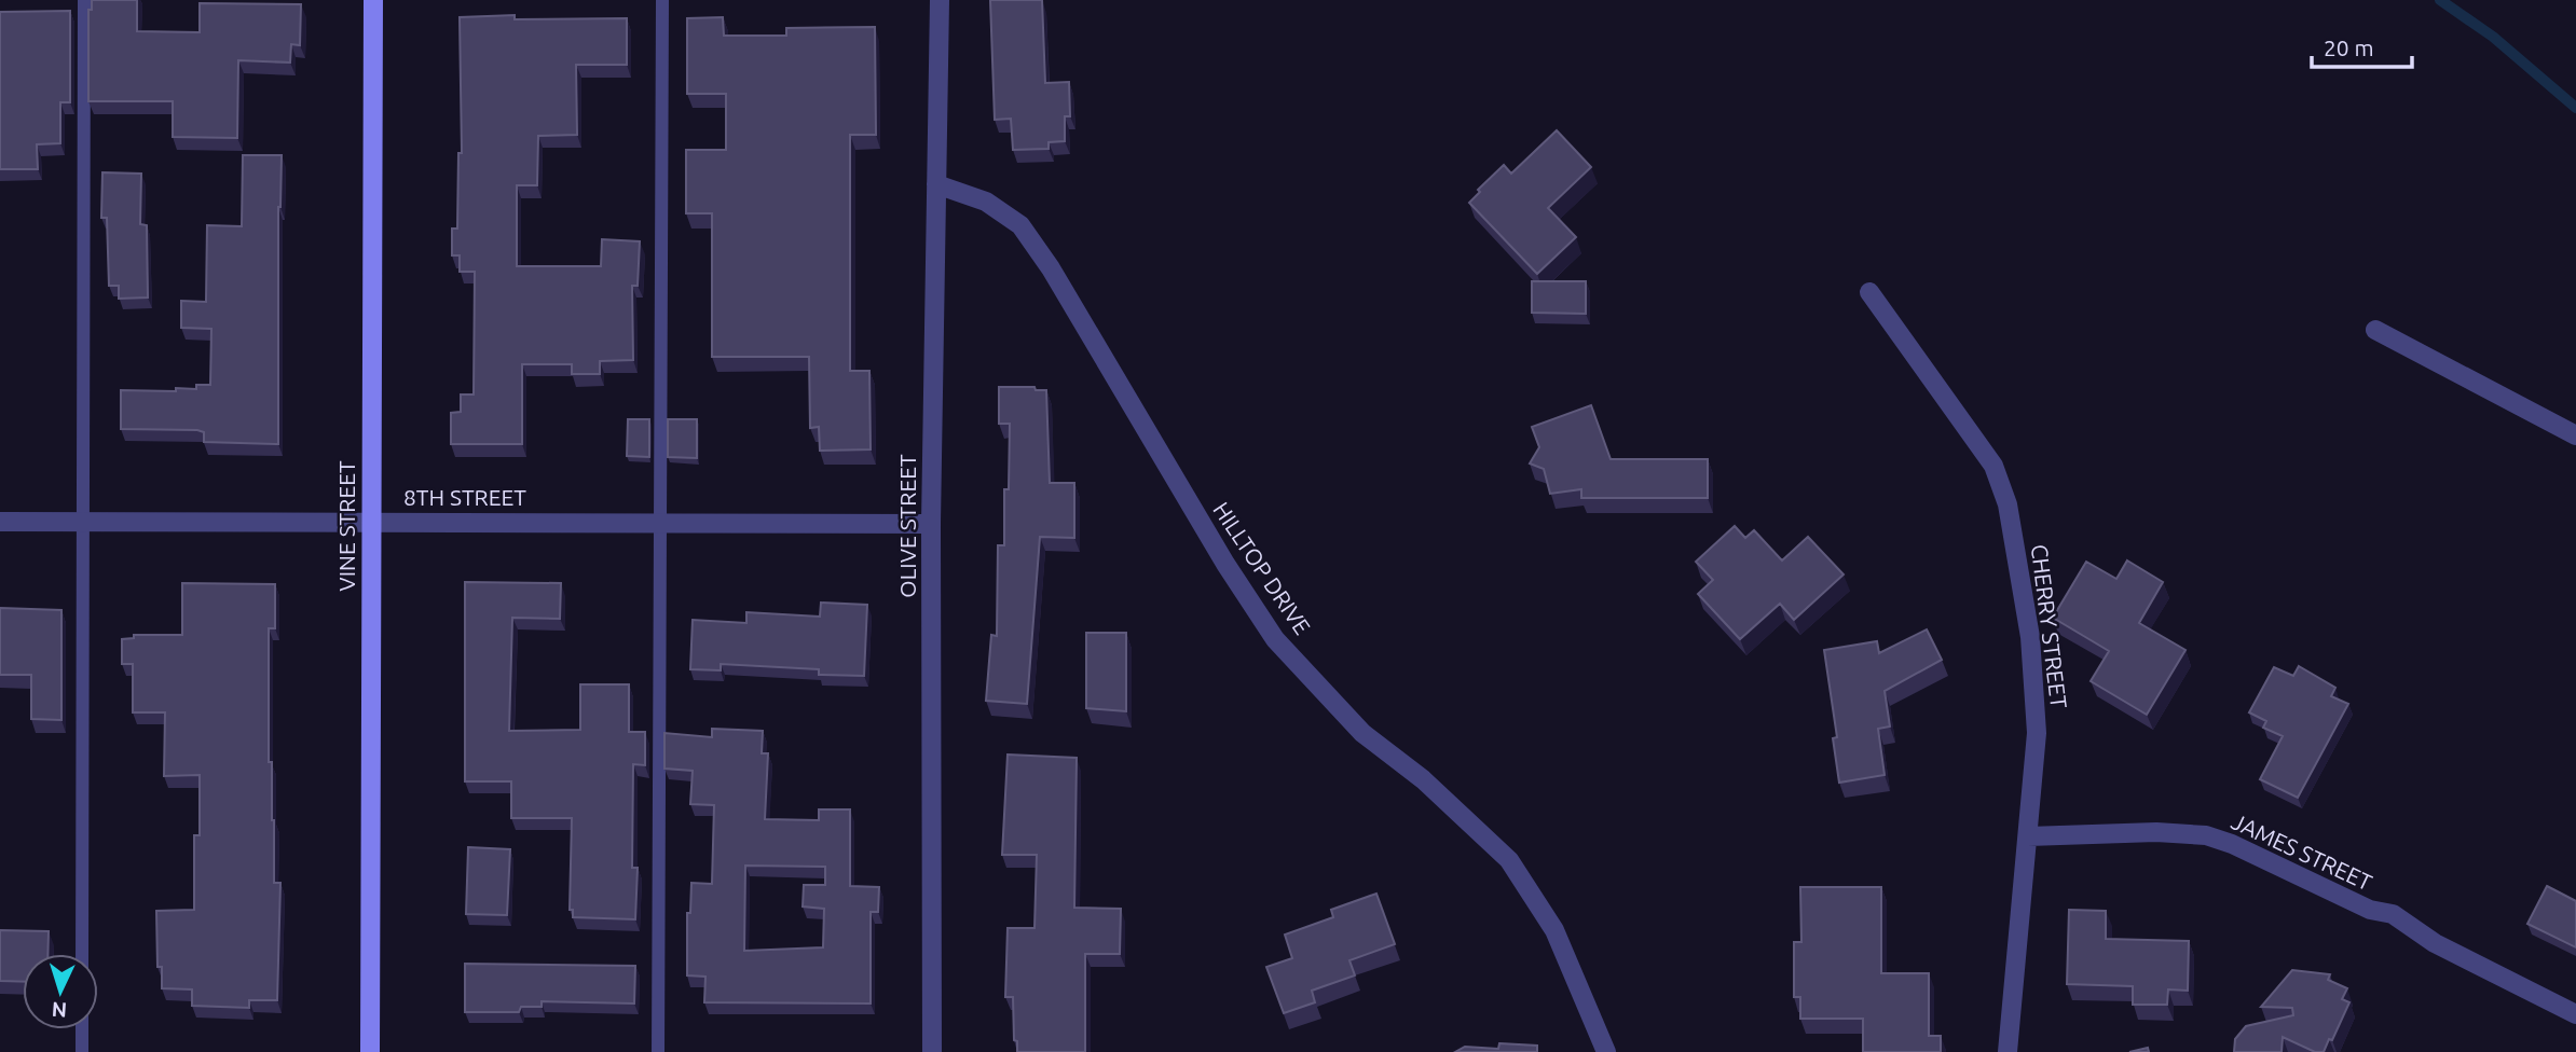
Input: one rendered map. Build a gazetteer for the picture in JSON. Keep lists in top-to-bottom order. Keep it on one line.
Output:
{"streets":{"street":["8TH STREET","VINE STREET","OLIVE STREET","HILLTOP DRIVE","CHERRY STREET","JAMES STREET"]},"crossings":[["8TH STREET","VINE STREET"],["8TH STREET","OLIVE STREET"],["OLIVE STREET","HILLTOP DRIVE"],["CHERRY STREET","JAMES STREET"]],"scale_bar":"20 m","north":"bottom"}
